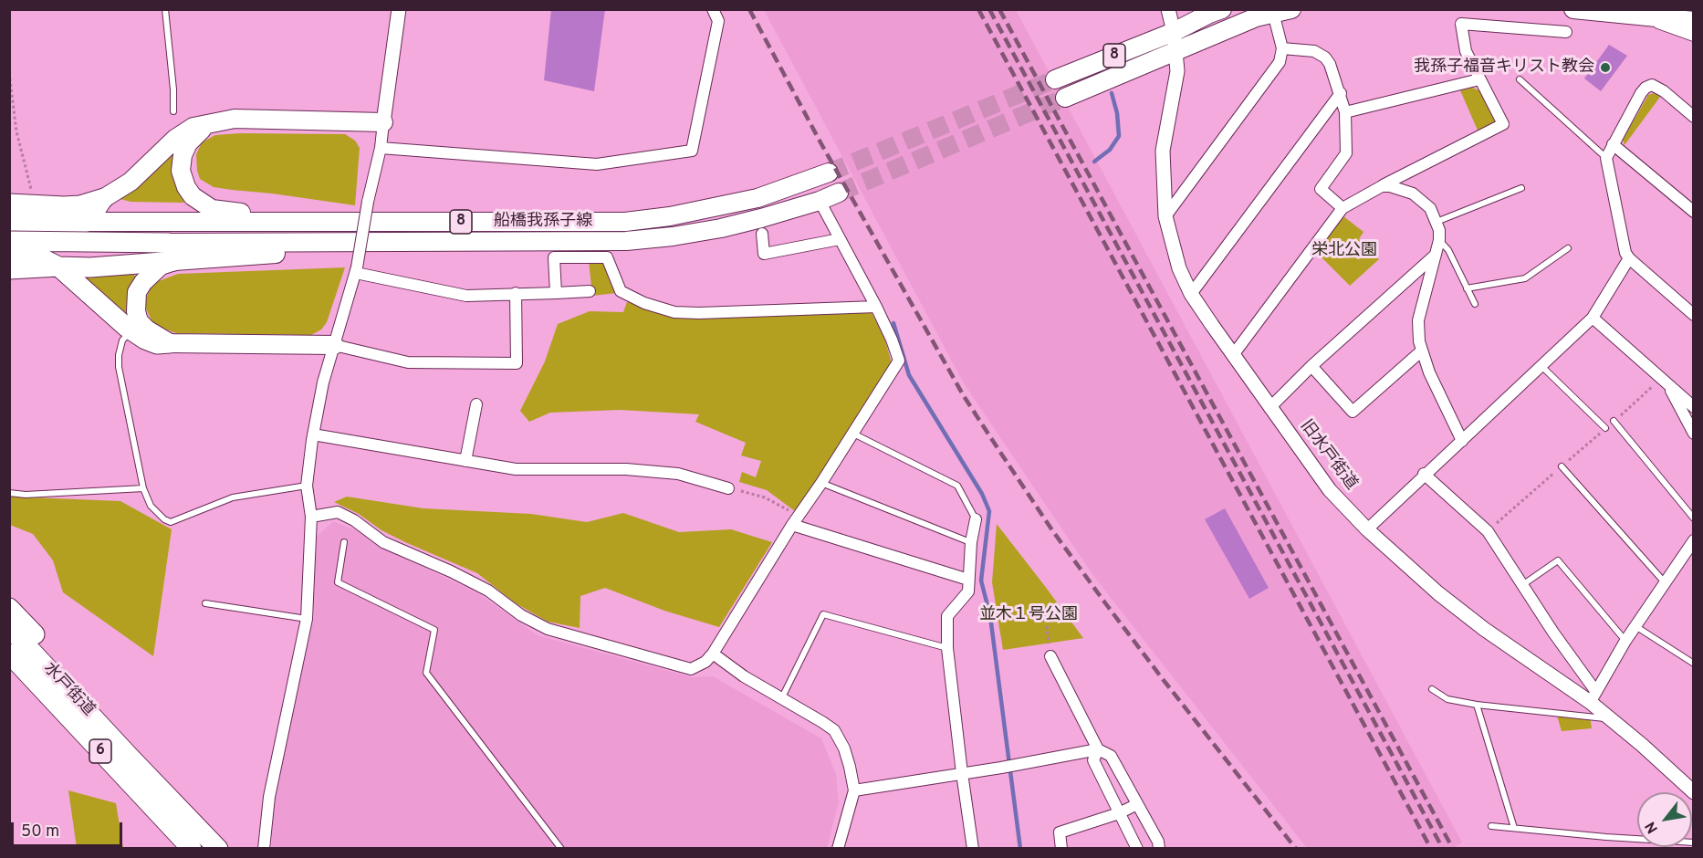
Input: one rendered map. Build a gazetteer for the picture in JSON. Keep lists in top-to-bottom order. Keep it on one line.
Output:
{"streets":{"highway":["水戸街道","6"],"main road":["8","船橋我孫子線"],"street":["旧水戸街道"]},"crossings":[["8","旧水戸街道"]],"parks":["栄北公園","並木１号公園"],"places":["我孫子福音キリスト教会"],"scale_bar":"50 m","north":"bottom left"}
